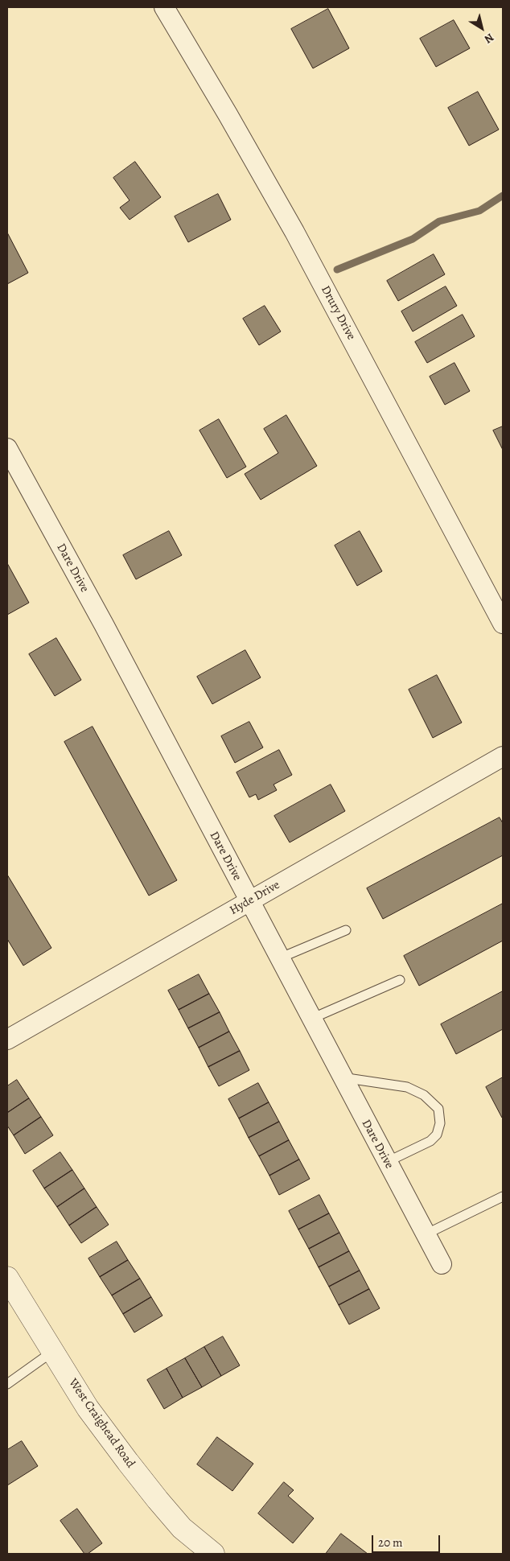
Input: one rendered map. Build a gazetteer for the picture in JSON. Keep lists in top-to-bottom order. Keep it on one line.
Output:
{"streets":{"street":["Drury Drive","Dare Drive","Hyde Drive","West Craighead Road"]},"crossings":[["Dare Drive","Hyde Drive"]],"scale_bar":"20 m","north":"bottom right"}
